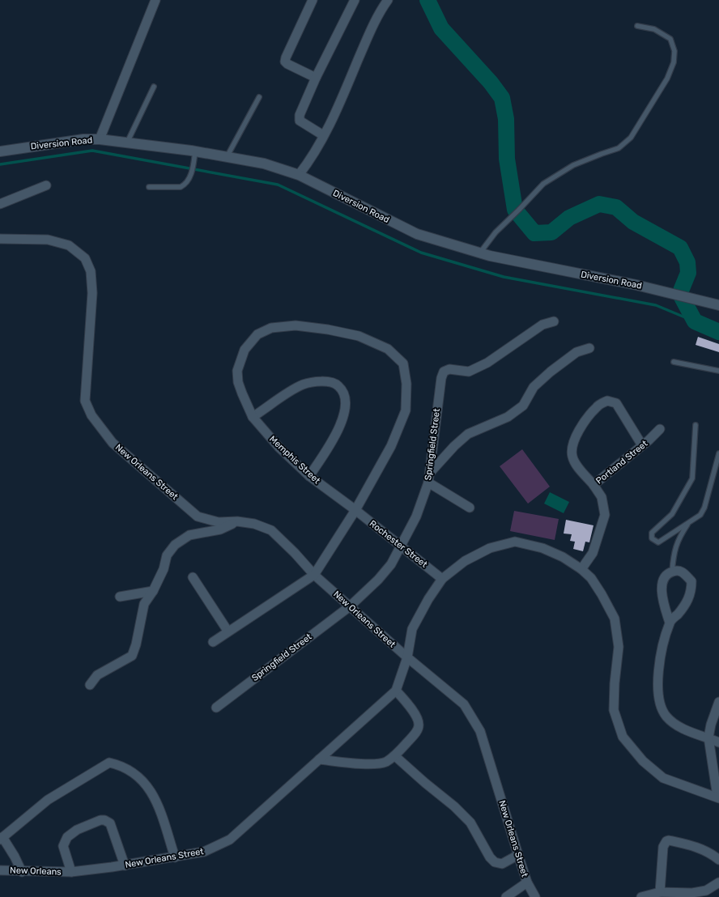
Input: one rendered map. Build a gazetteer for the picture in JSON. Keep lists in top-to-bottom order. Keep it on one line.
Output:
{"streets":{"street":["Diversion Road","Springfield Street","Memphis Street","Portland Street","New Orleans Street","Rochester Street","New Orleans"]},"crossings":[["Springfield Street","New Orleans Street"],["Springfield Street","Rochester Street"],["Memphis Street","New Orleans Street"],["Memphis Street","Rochester Street"],["Portland Street","New Orleans Street"],["New Orleans Street","Rochester Street"],["New Orleans Street","New Orleans"]]}
